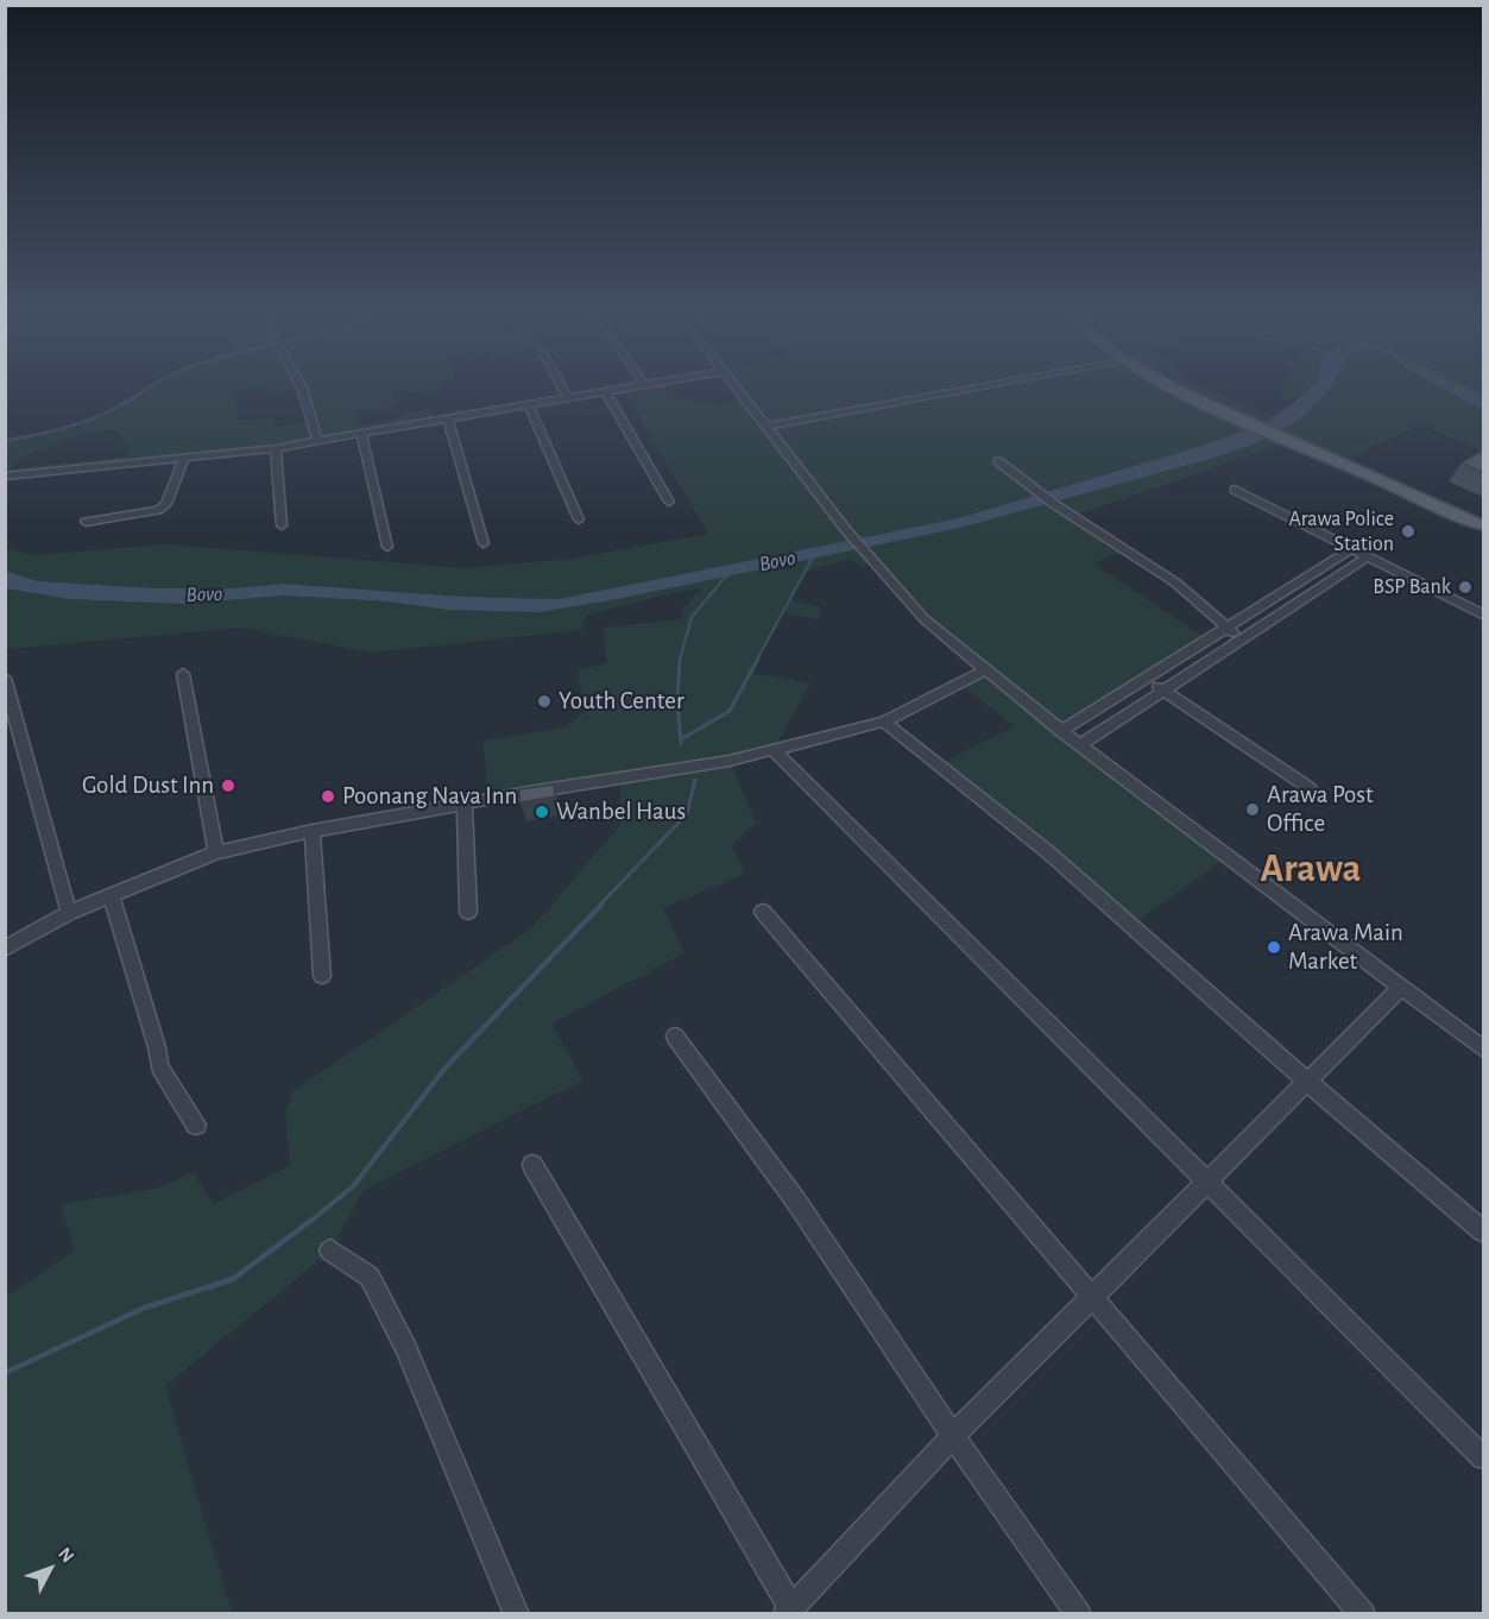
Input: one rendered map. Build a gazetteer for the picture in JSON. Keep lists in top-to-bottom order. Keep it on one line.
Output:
{"districts":["Arawa"],"water":["Bovo"],"places":["Arawa Police Station","BSP Bank","Youth Center","Gold Dust Inn","Poonang Nava Inn","Arawa Post Office","Wanbel Haus","Arawa Main Market"],"north":"top right"}
